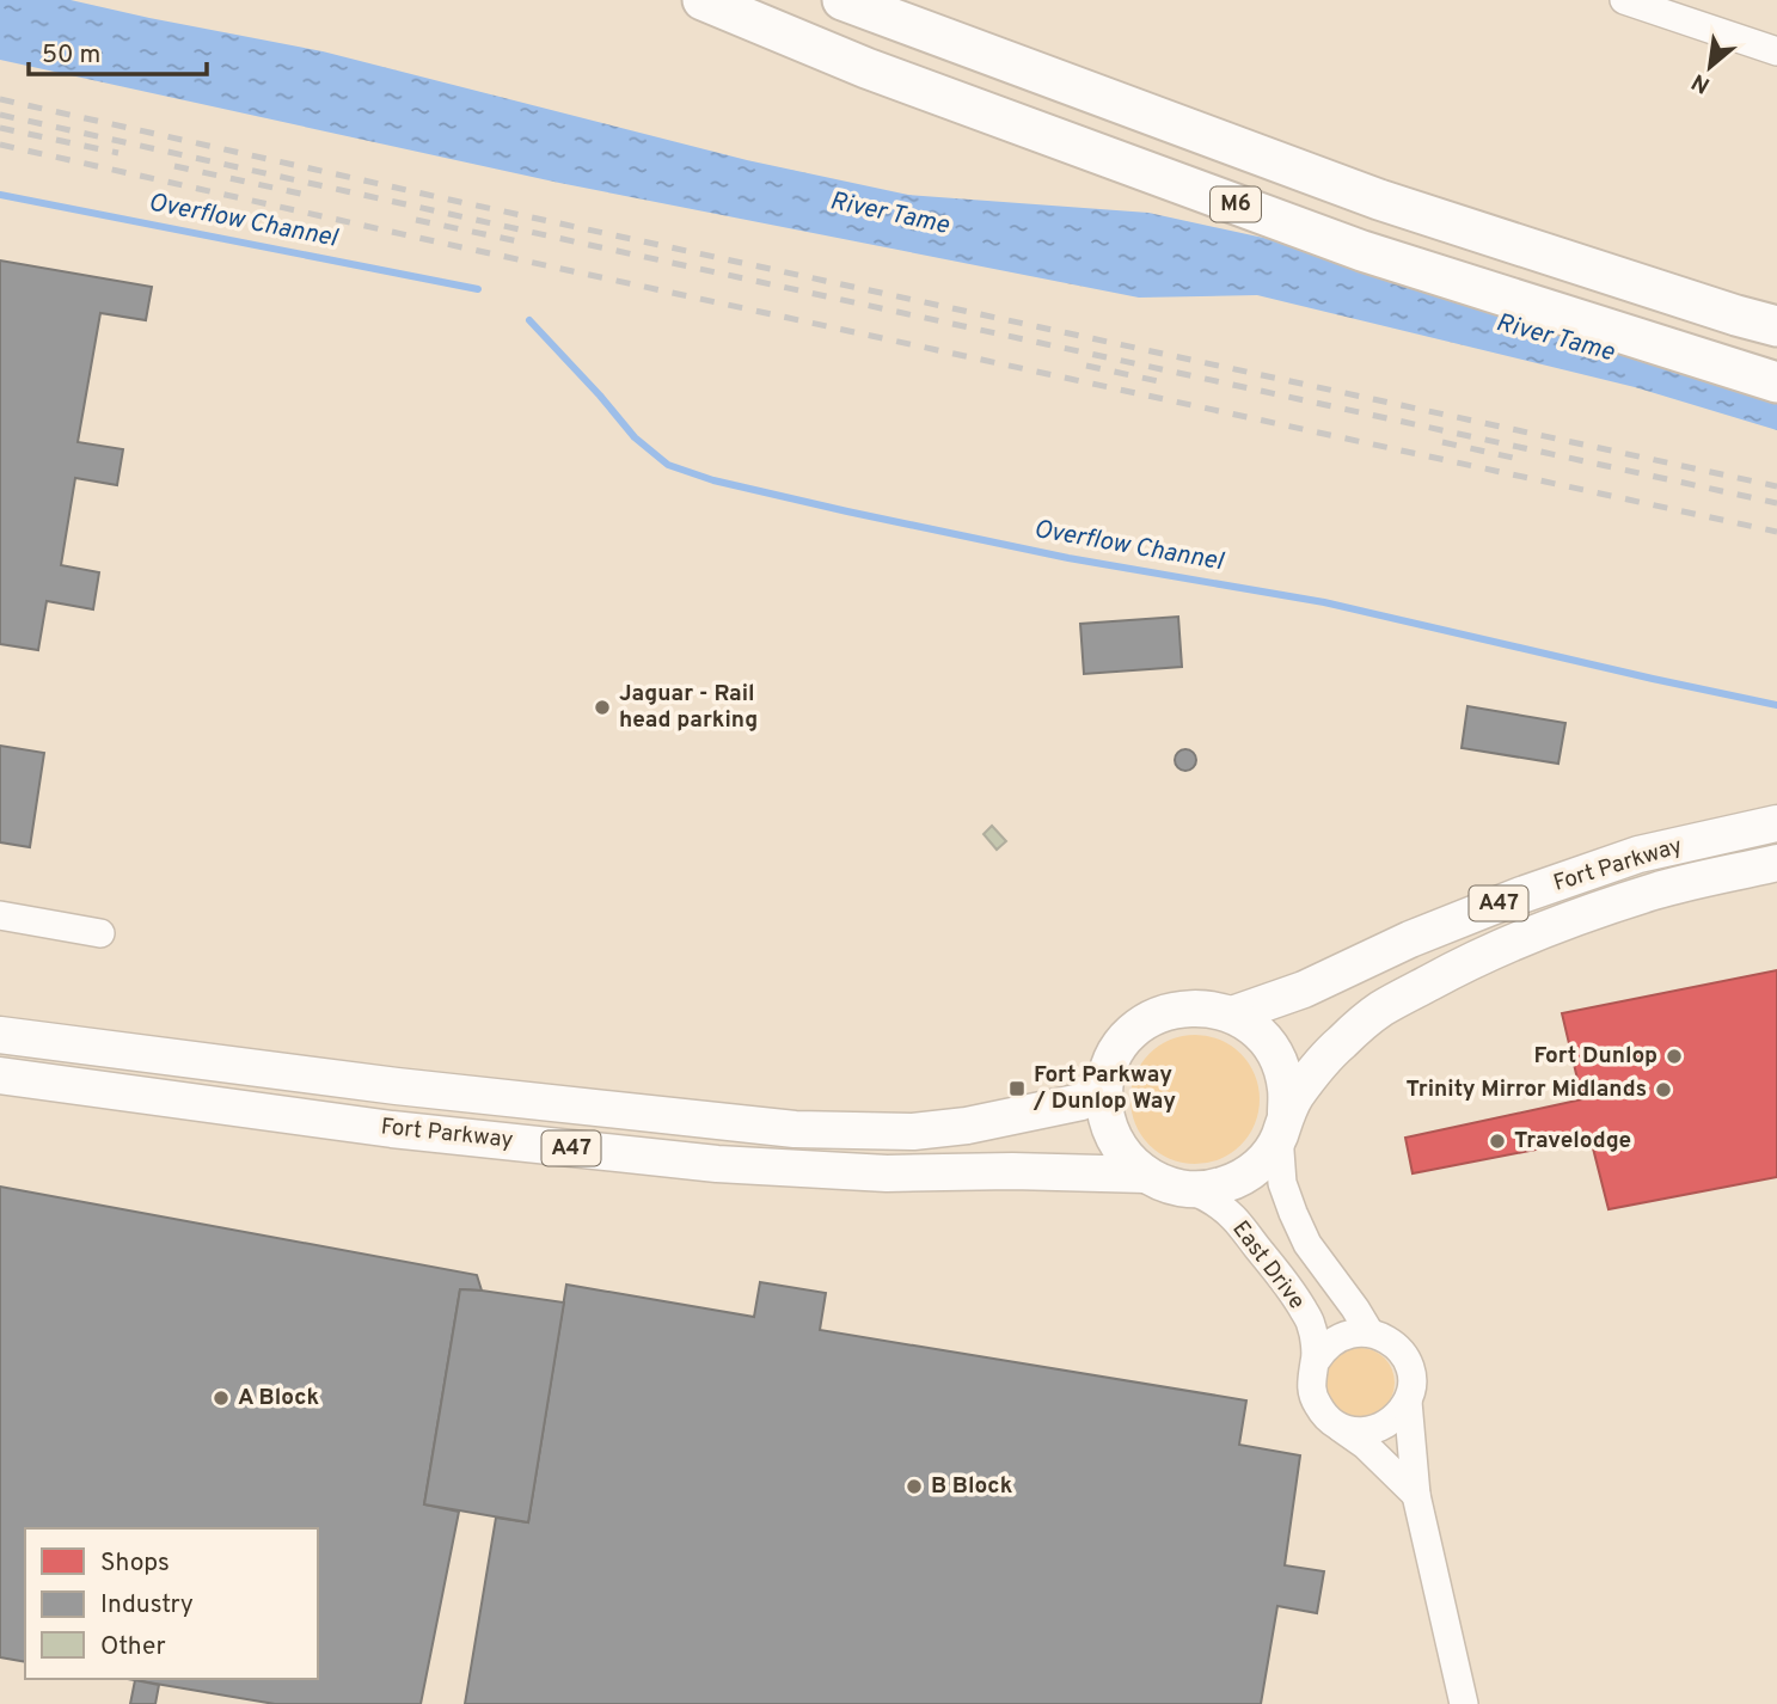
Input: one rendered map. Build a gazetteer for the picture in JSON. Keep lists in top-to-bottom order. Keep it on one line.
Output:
{"streets":{"highway":["M6"],"main road":["Fort Parkway","A47"],"street":["East Drive"]},"crossings":[["Fort Parkway","East Drive"]],"water":["River Tame","Overflow Channel"],"places":{"other":["Jaguar - Rail head parking","Fort Dunlop","Trinity Mirror Midlands","Travelodge","A Block","B Block"],"transit":["Fort Parkway / Dunlop Way"]},"legend":["Shops","Industry","Other"],"scale_bar":"50 m","north":"bottom left"}
